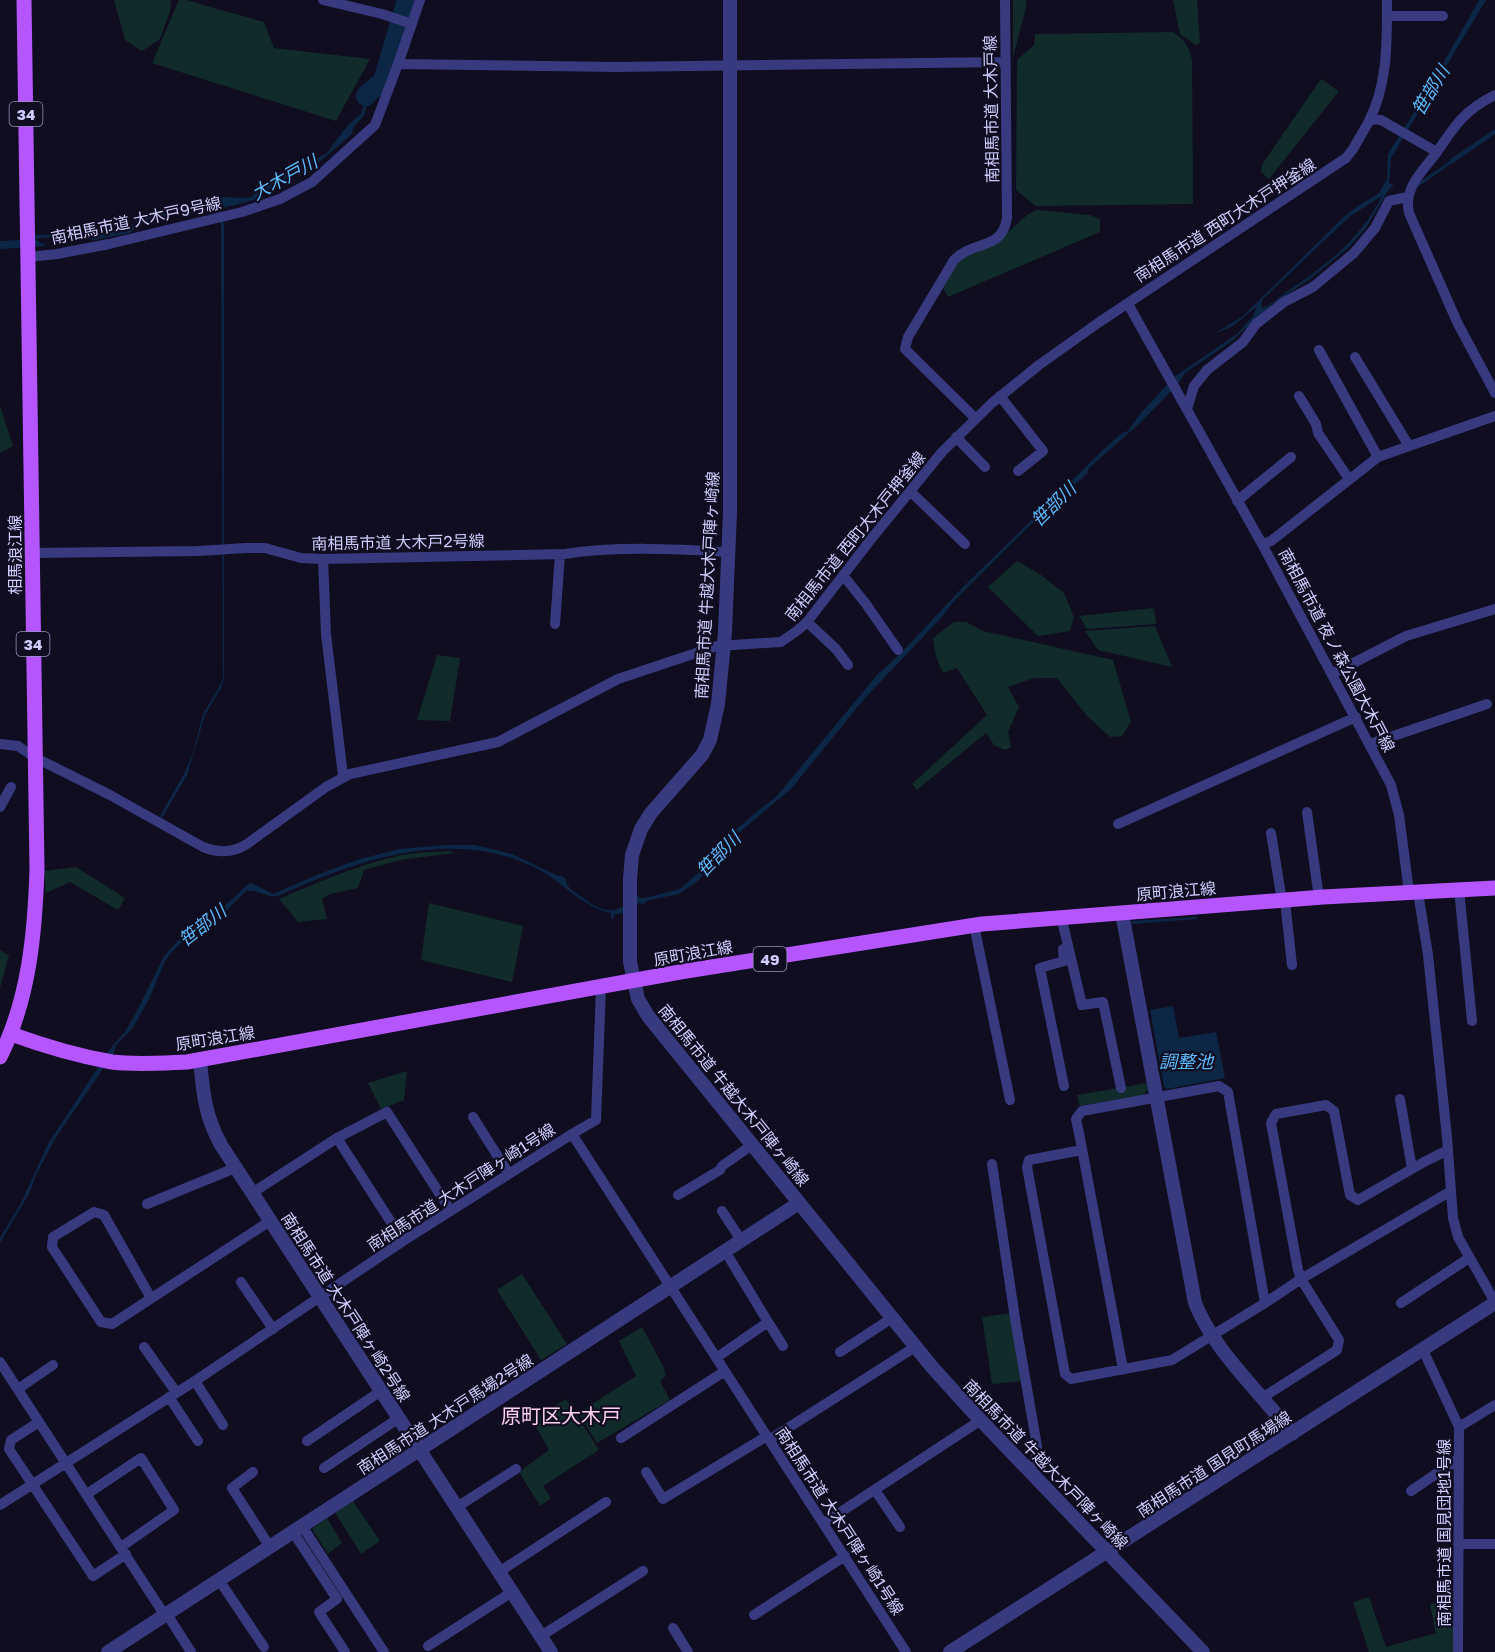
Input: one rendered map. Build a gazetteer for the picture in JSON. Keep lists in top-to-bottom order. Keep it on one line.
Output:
{"streets":{"main road":["34","相馬浪江線","原町浪江線","49"],"street":["南相馬市道 大木戸線","南相馬市道 大木戸9号線","南相馬市道 西町大木戸押釜線","南相馬市道 大木戸2号線","南相馬市道 牛越大木戸陣ヶ崎線","南相馬市道 夜ノ森公園大木戸線","南相馬市道 大木戸陣ヶ崎1号線","南相馬市道 大木戸陣ヶ崎2号線","南相馬市道 大木戸馬場2号線","南相馬市道 国見町馬場線","南相馬市道 国見団地1号線"]},"crossings":[["南相馬市道 大木戸線","南相馬市道 西町大木戸押釜線"],["34","相馬浪江線"],["34","原町浪江線"],["南相馬市道 大木戸9号線","相馬浪江線"],["南相馬市道 西町大木戸押釜線","相馬浪江線"],["南相馬市道 西町大木戸押釜線","南相馬市道 牛越大木戸陣ヶ崎線"],["南相馬市道 大木戸2号線","相馬浪江線"],["南相馬市道 大木戸2号線","南相馬市道 牛越大木戸陣ヶ崎線"],["相馬浪江線","原町浪江線"],["南相馬市道 牛越大木戸陣ヶ崎線","原町浪江線"],["南相馬市道 牛越大木戸陣ヶ崎線","南相馬市道 大木戸馬場2号線"],["南相馬市道 牛越大木戸陣ヶ崎線","南相馬市道 国見町馬場線"],["南相馬市道 夜ノ森公園大木戸線","原町浪江線"],["南相馬市道 夜ノ森公園大木戸線","南相馬市道 国見町馬場線"],["原町浪江線","南相馬市道 大木戸陣ヶ崎2号線"],["南相馬市道 大木戸陣ヶ崎1号線","南相馬市道 大木戸陣ヶ崎2号線"],["南相馬市道 大木戸陣ヶ崎1号線","南相馬市道 大木戸馬場2号線"],["南相馬市道 大木戸陣ヶ崎2号線","南相馬市道 大木戸馬場2号線"],["南相馬市道 国見町馬場線","南相馬市道 国見団地1号線"]],"districts":["原町区大木戸"],"water":["笹部川","大木戸川","調整池"]}
